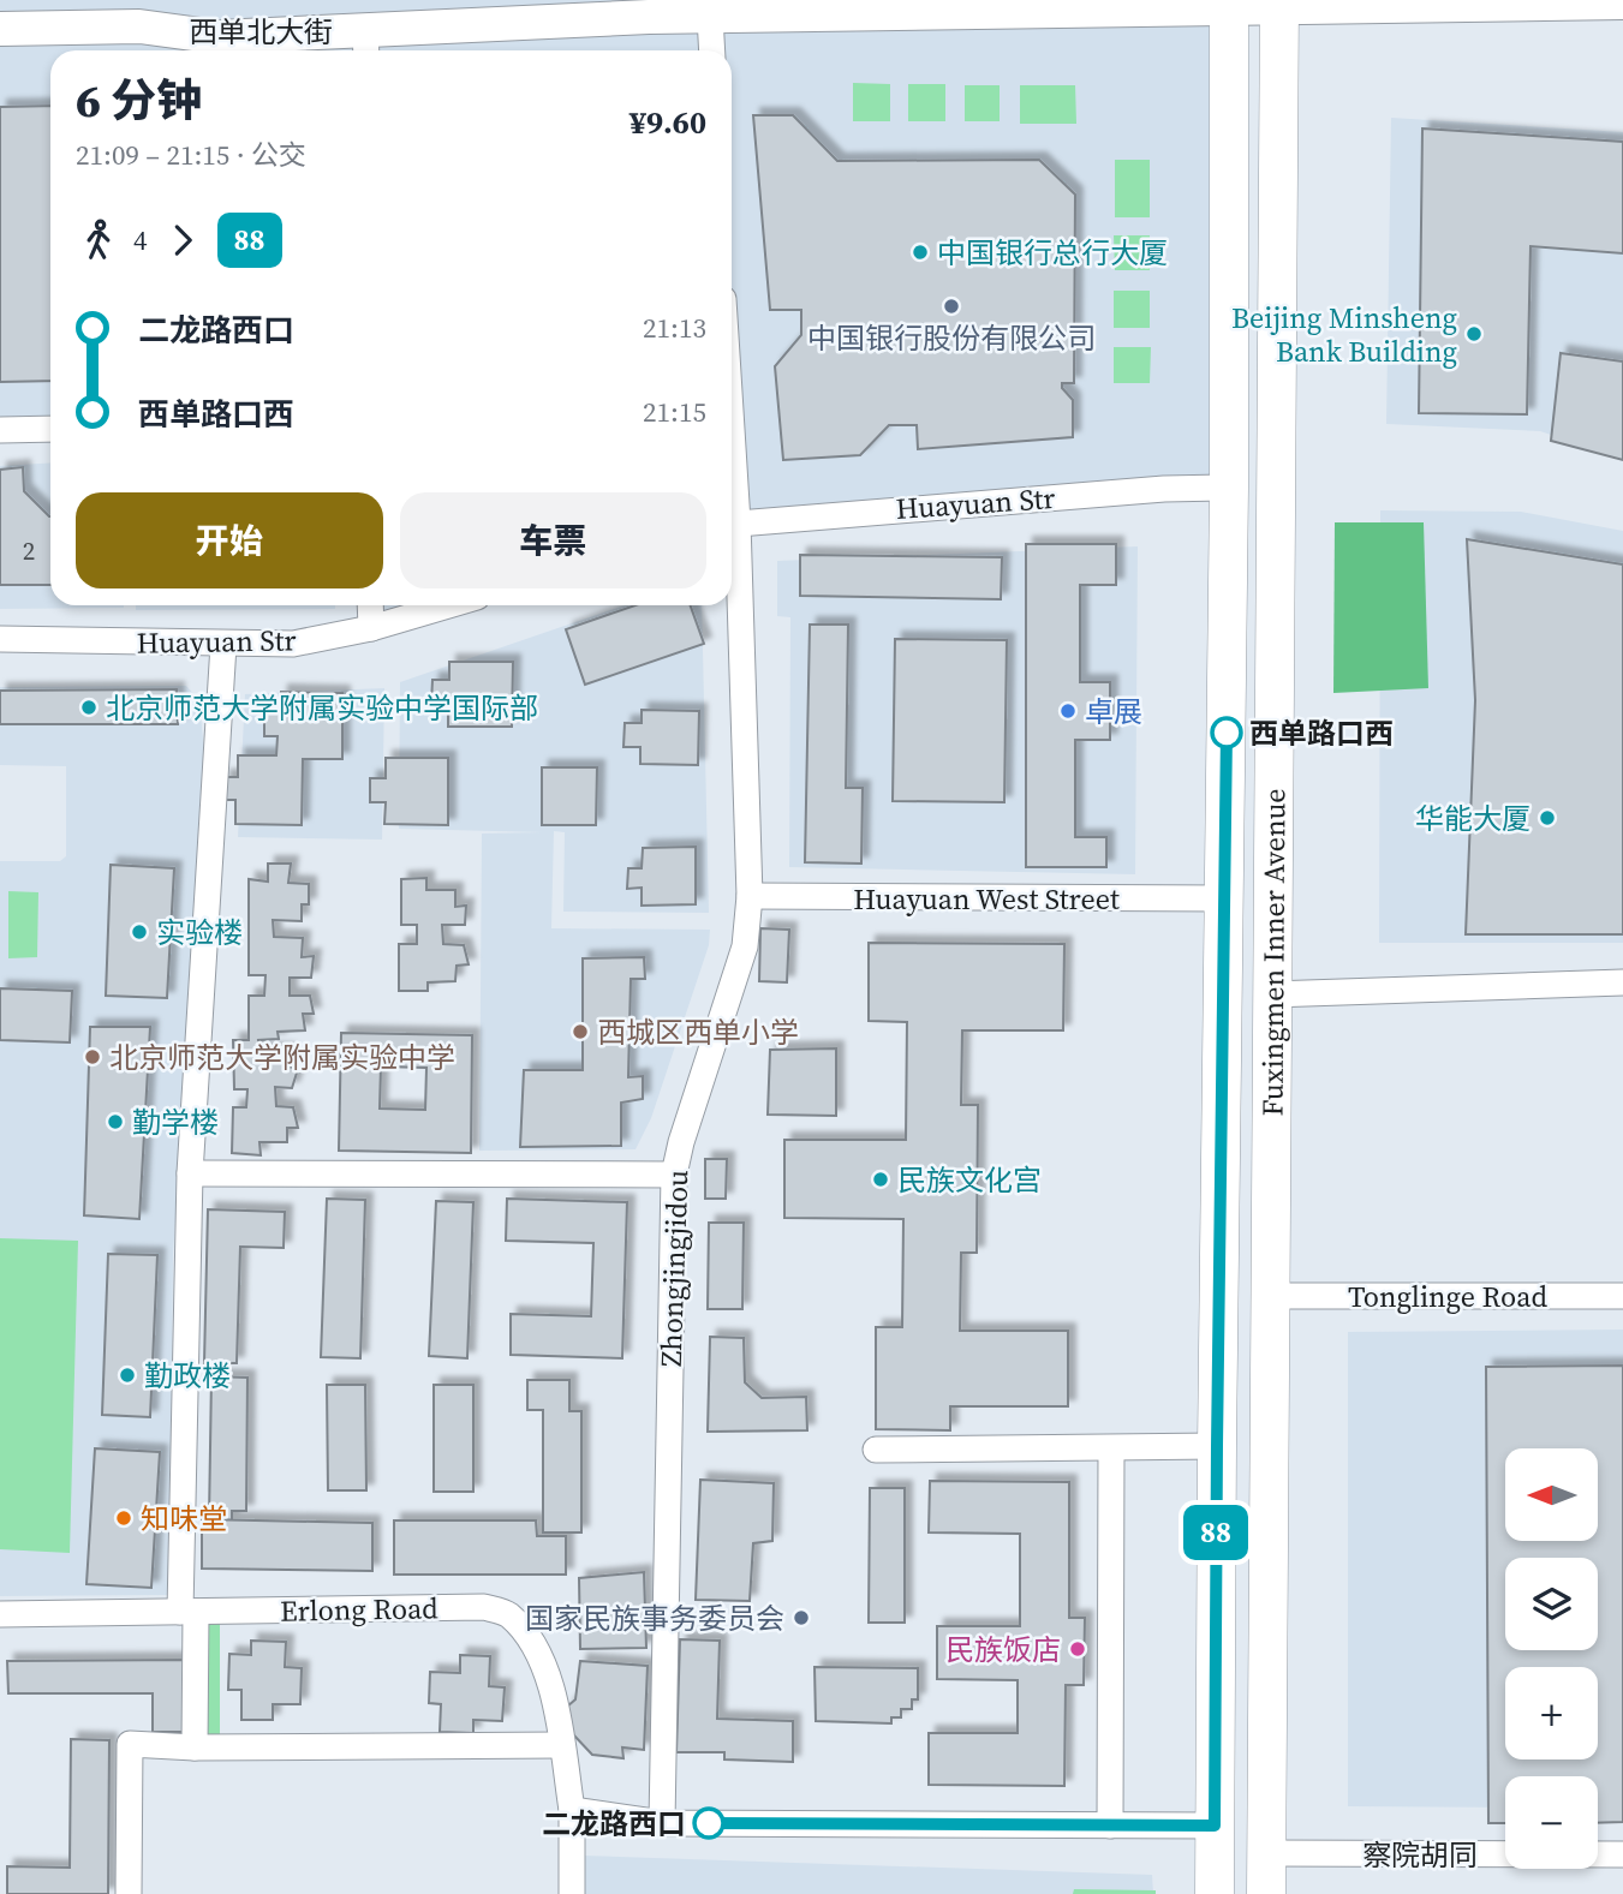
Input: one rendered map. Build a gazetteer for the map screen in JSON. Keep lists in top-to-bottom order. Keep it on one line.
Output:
{"streets":{"highway":["Fuxingmen Inner Avenue"],"main road":["西单北大街"],"street":["Huayuan Str","Huayuan West Street","Zhongjingjidou","Tonglinge Road","Erlong Road","察院胡同"]},"crossings":[["西单北大街","Fuxingmen Inner Avenue"],["Huayuan Str","Fuxingmen Inner Avenue"],["Huayuan West Street","Fuxingmen Inner Avenue"],["Huayuan West Street","Zhongjingjidou"],["Fuxingmen Inner Avenue","Tonglinge Road"],["Fuxingmen Inner Avenue","察院胡同"]],"places":["中国银行总行大厦","中国银行股份有限公司","Beijing Minsheng Bank Building","北京师范大学附属实验中学国际部","卓展","西单路口西","华能大厦","实验楼","西城区西单小学","北京师范大学附属实验中学","勤学楼","民族文化宫","勤政楼","知味堂","国家民族事务委员会","民族饭店","二龙路西口"],"lines":["bus line 88"],"house_numbers":["2"],"north":"left","page":{"on_map":"88","heading":["6 分钟","21:09 – 21:15 · 公交","¥9.60"],"legs":["4","88"],"list":[{"name":"二龙路西口","value":"21:13"},{"name":"西单路口西","value":"21:15"}],"buttons":["开始","车票"],"map_buttons":["+","−"]}}
